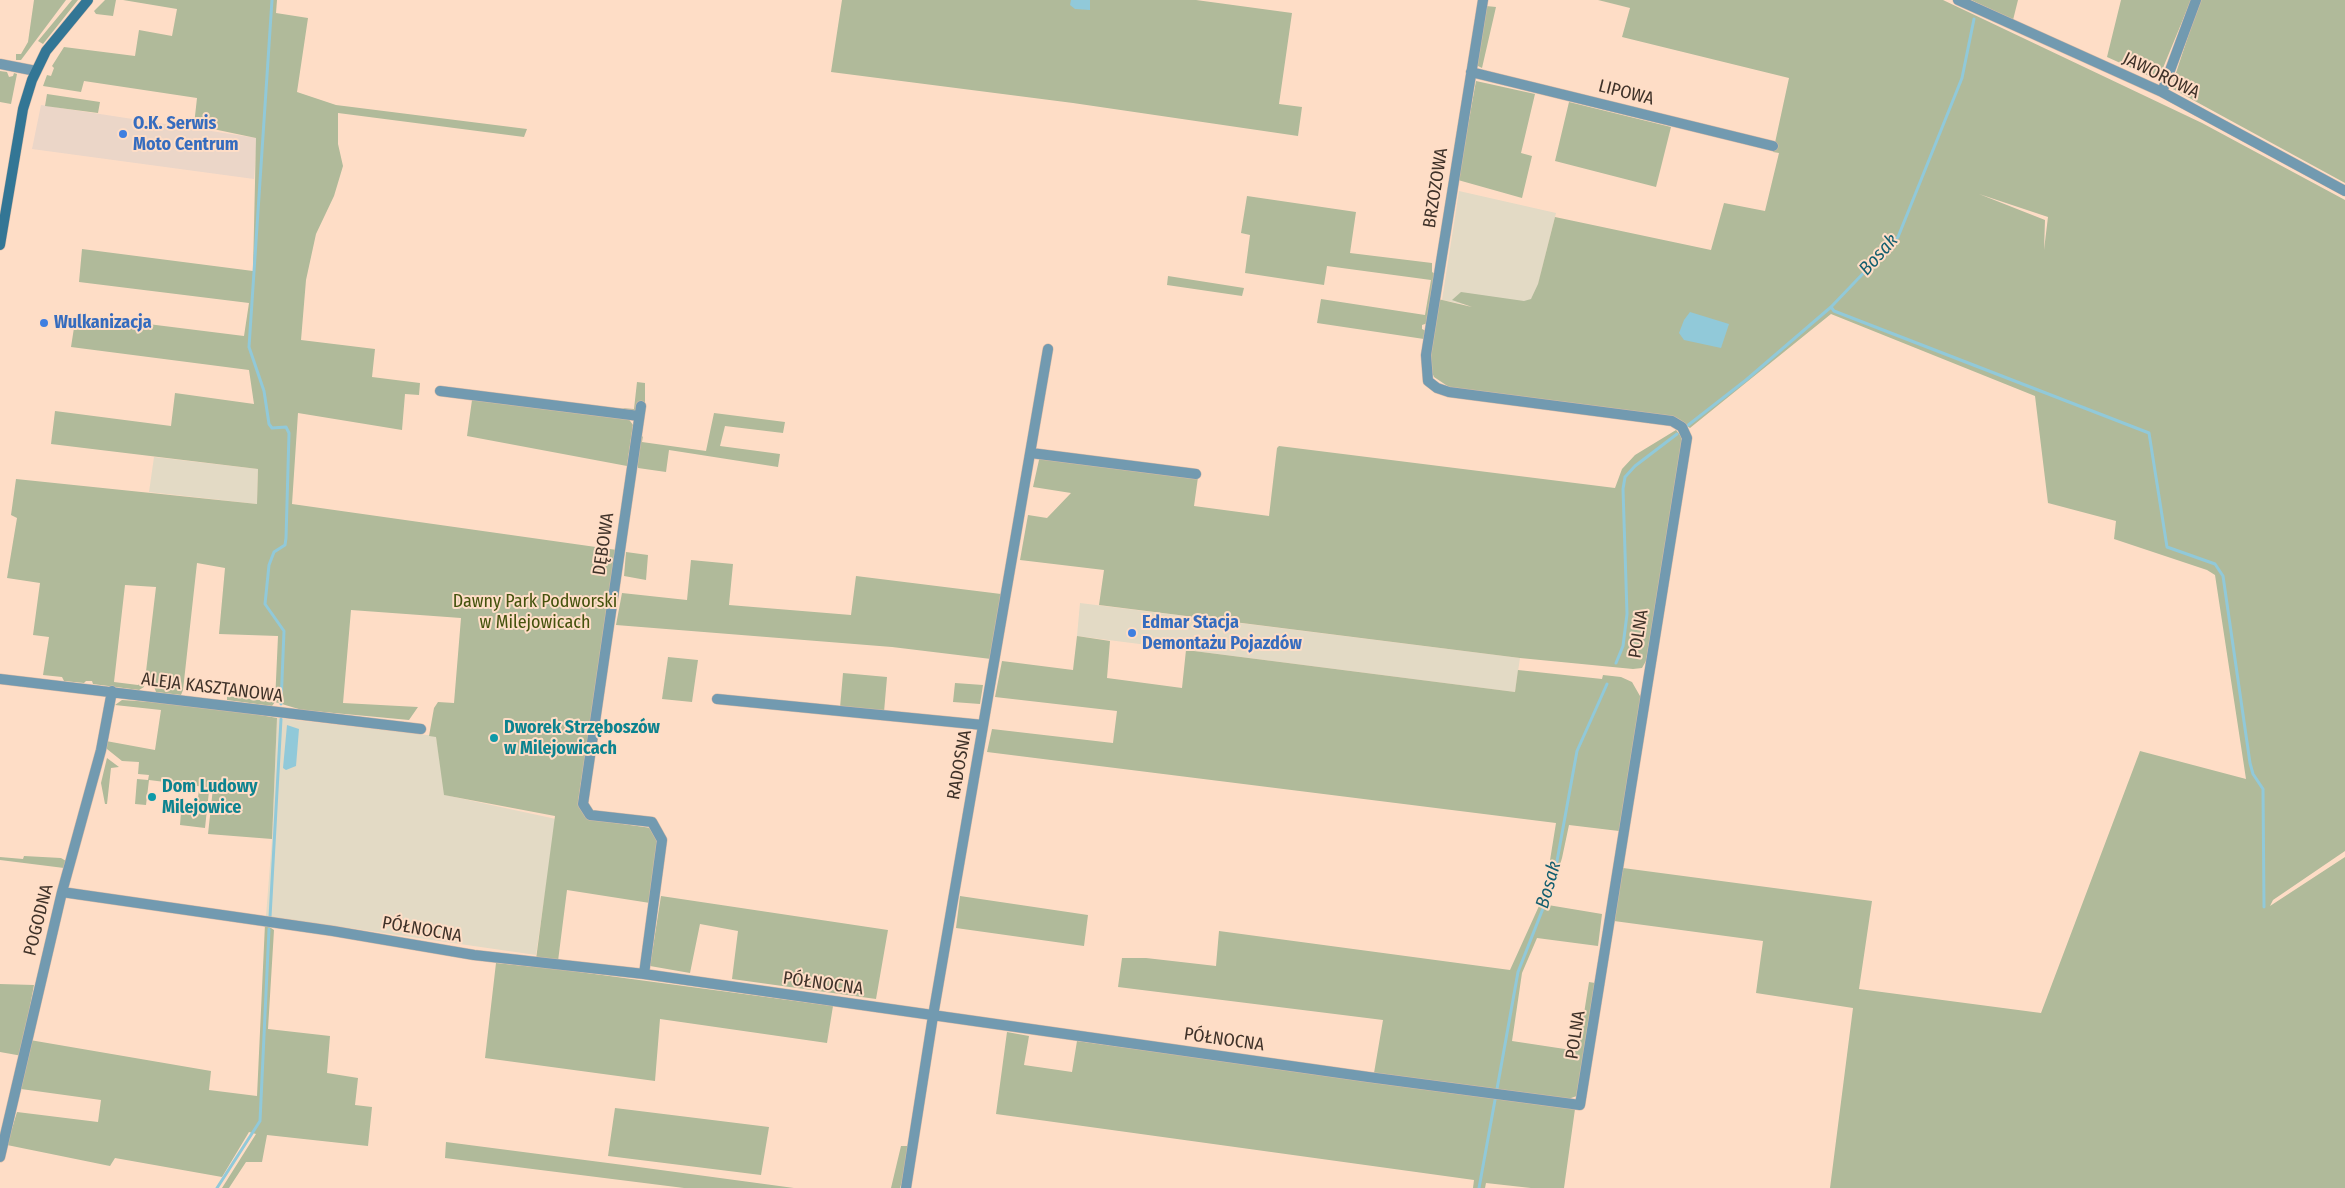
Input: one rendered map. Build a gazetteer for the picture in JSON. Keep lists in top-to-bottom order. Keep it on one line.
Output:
{"streets":{"street":["JAWOROWA","LIPOWA","BRZOZOWA","DĘBOWA","POLNA","ALEJA KASZTANOWA","RADOSNA","POGODNA","PÓŁNOCNA"]},"crossings":[["LIPOWA","BRZOZOWA"],["BRZOZOWA","POLNA"],["DĘBOWA","PÓŁNOCNA"],["POLNA","PÓŁNOCNA"],["ALEJA KASZTANOWA","POGODNA"],["RADOSNA","PÓŁNOCNA"],["POGODNA","PÓŁNOCNA"]],"water":["Bosak"],"parks":["Dawny Park Podworski w Milejowicach"],"places":["O.K. Serwis Moto Centrum","Wulkanizacja","Edmar Stacja Demontażu Pojazdów","Dworek Strzęboszów w Milejowicach","Dom Ludowy Milejowice"]}
